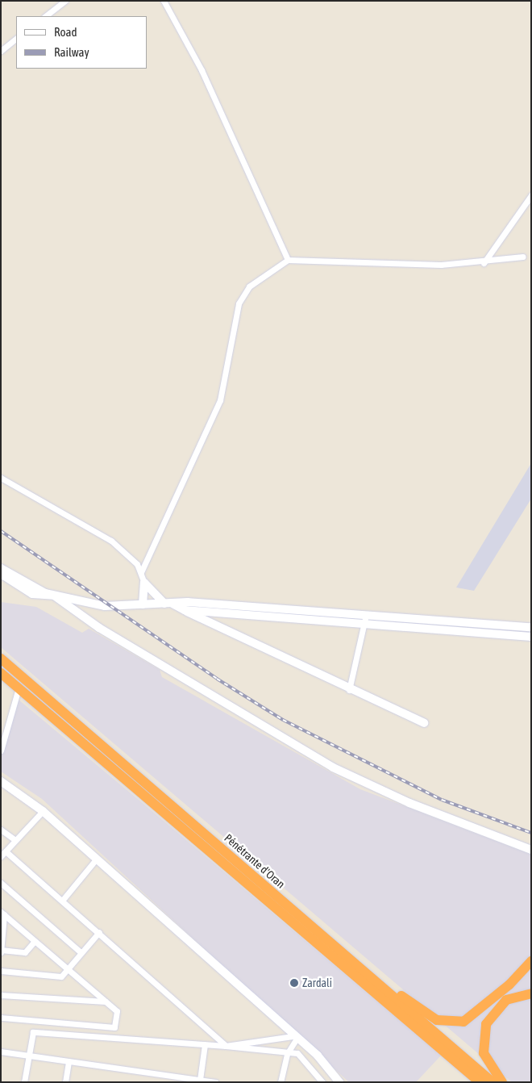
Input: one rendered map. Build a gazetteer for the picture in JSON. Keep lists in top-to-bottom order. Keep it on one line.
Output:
{"streets":{"highway":["Pénétrante d'Oran"]},"places":["Zardali"],"legend":["Road","Railway"]}
